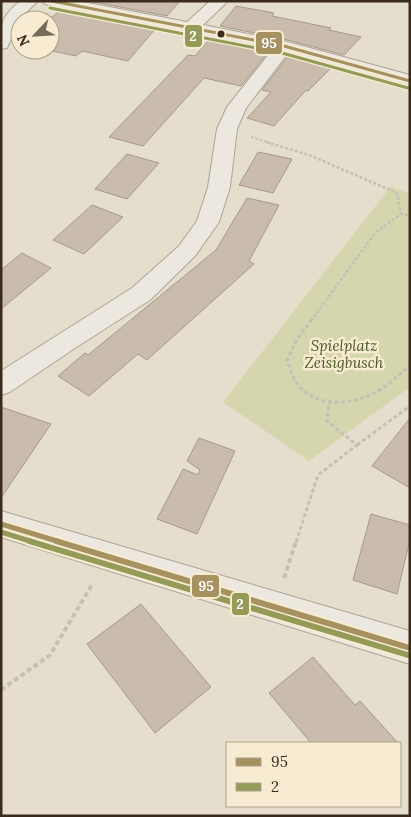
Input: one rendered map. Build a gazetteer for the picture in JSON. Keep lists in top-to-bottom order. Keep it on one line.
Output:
{"parks":["Spielplatz Zeisigbusch"],"lines":["transit line 95","transit line 2"],"legend":["95","2"],"north":"bottom left"}
